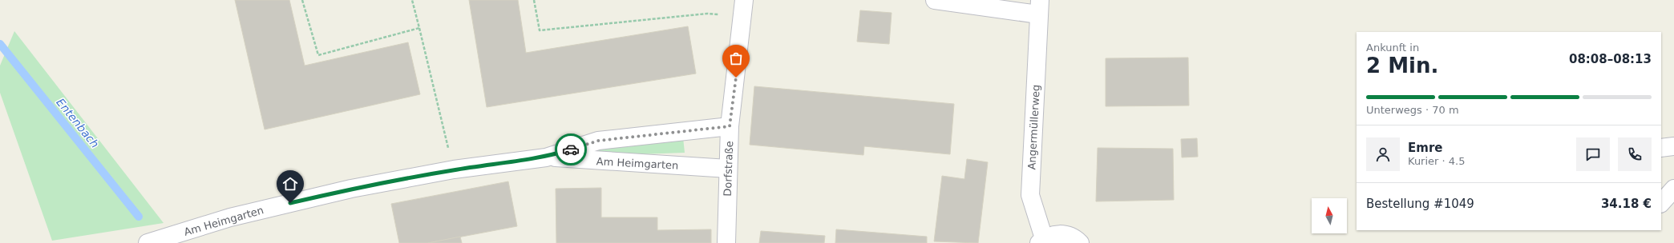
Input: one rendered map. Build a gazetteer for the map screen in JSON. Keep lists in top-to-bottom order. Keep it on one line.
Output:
{"streets":{"street":["Angermüllerweg","Am Heimgarten","Dorfstraße"]},"crossings":[["Am Heimgarten","Dorfstraße"]],"water":["Entenbach"],"north":"top","page":{"heading":["2 Min.","Ankunft in","08:08–08:13"],"panel":["Emre","Kurier · 4.5","Bestellung #1049","34.18 €"],"bar":"Unterwegs · 70 m"}}
